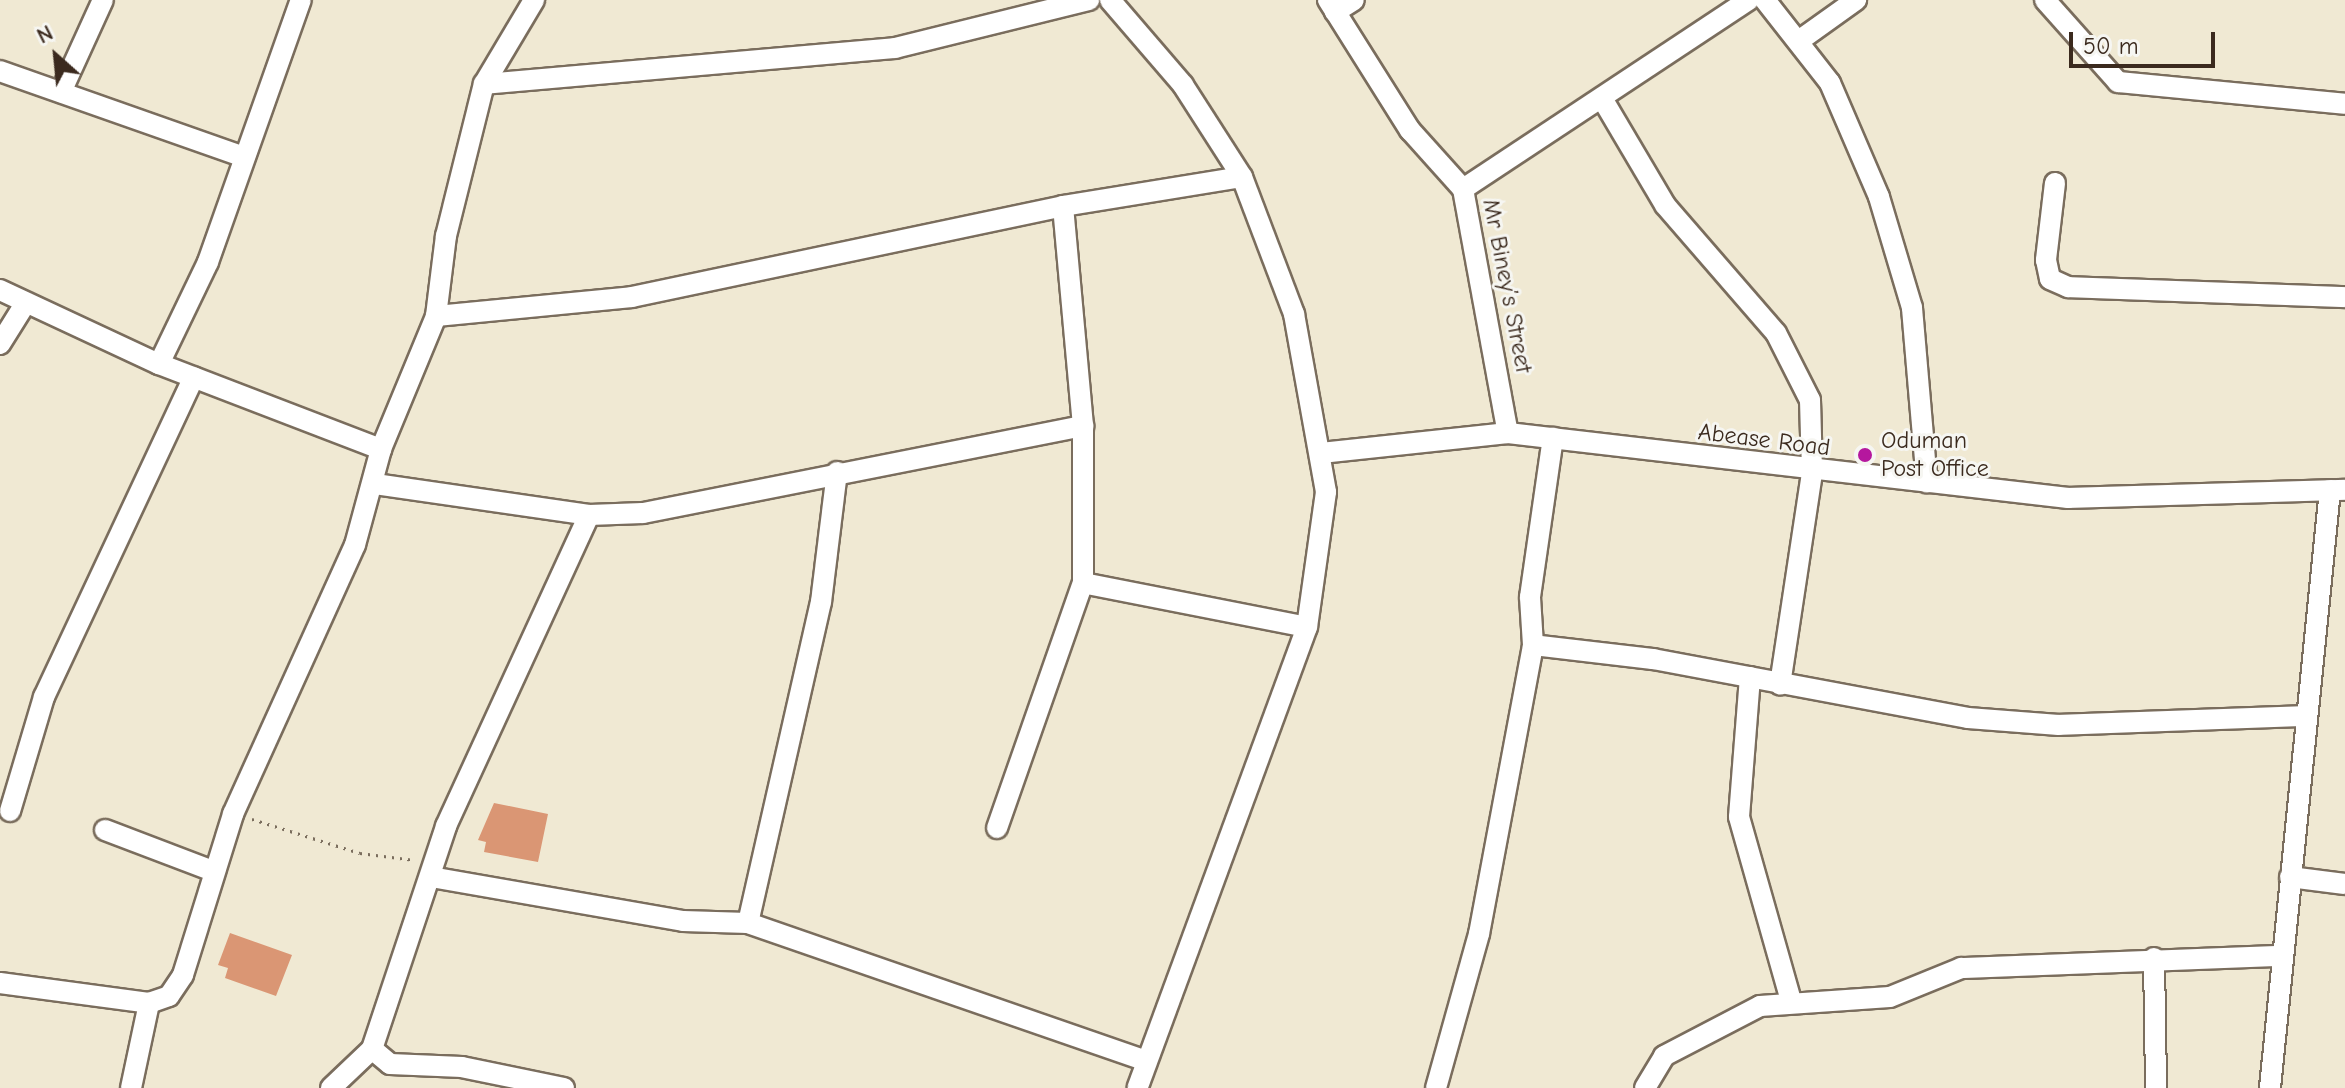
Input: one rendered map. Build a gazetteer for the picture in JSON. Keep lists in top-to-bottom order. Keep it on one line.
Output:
{"streets":{"street":["Mr Biney’s Street","Abease Road"]},"crossings":[["Mr Biney’s Street","Abease Road"]],"places":["Oduman Post Office"],"scale_bar":"50 m","north":"top left"}
